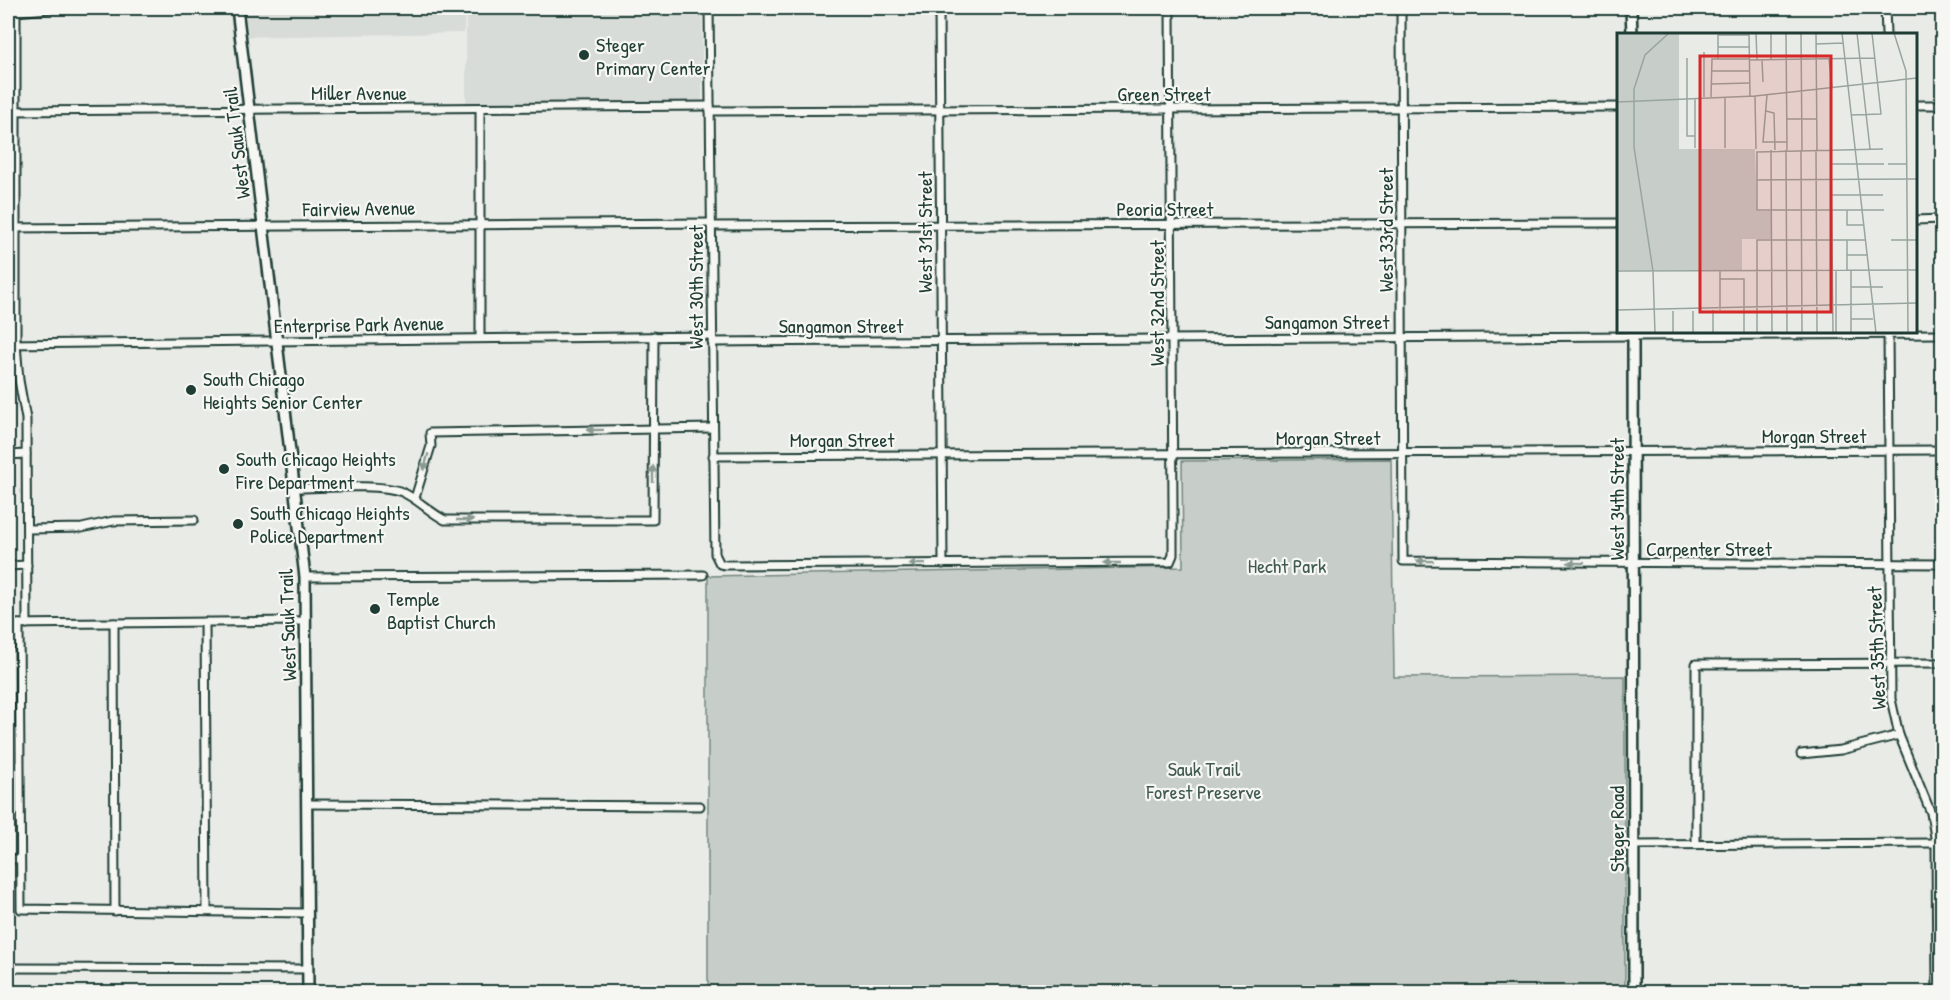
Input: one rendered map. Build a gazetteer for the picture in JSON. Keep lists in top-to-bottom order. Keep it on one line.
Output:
{"streets":{"main road":["West Sauk Trail","West 34th Street","Steger Road"],"street":["Miller Avenue","Green Street","Fairview Avenue","Peoria Street","West 33rd Street","West 31st Street","West 30th Street","West 32nd Street","Sangamon Street","Enterprise Park Avenue","Morgan Street","Carpenter Street","West 35th Street"]},"crossings":[["Miller Avenue","Green Street"],["Miller Avenue","West Sauk Trail"],["Miller Avenue","West 30th Street"],["Green Street","West 33rd Street"],["Green Street","West 31st Street"],["Green Street","West 30th Street"],["Green Street","West 32nd Street"],["West Sauk Trail","Fairview Avenue"],["West Sauk Trail","Enterprise Park Avenue"],["Fairview Avenue","Peoria Street"],["Fairview Avenue","West 30th Street"],["Peoria Street","West 33rd Street"],["Peoria Street","West 31st Street"],["Peoria Street","West 30th Street"],["Peoria Street","West 32nd Street"],["West 33rd Street","Sangamon Street"],["West 33rd Street","Morgan Street"],["West 33rd Street","Carpenter Street"],["West 31st Street","West 30th Street"],["West 31st Street","West 32nd Street"],["West 31st Street","Sangamon Street"],["West 31st Street","Morgan Street"],["West 30th Street","West 32nd Street"],["West 30th Street","Sangamon Street"],["West 30th Street","Enterprise Park Avenue"],["West 30th Street","Morgan Street"],["West 32nd Street","Sangamon Street"],["West 32nd Street","Morgan Street"],["Sangamon Street","Enterprise Park Avenue"],["Sangamon Street","West 34th Street"],["Sangamon Street","West 35th Street"],["Morgan Street","West 34th Street"],["Morgan Street","West 35th Street"],["West 34th Street","Carpenter Street"],["West 34th Street","Steger Road"],["Carpenter Street","West 35th Street"]],"one_way":["Carpenter Street"],"parks":["Hecht Park","Sauk Trail Forest Preserve"],"places":["Steger Primary Center","South Chicago Heights Senior Center","South Chicago Heights Fire Department","South Chicago Heights Police Department","Temple Baptist Church"]}
